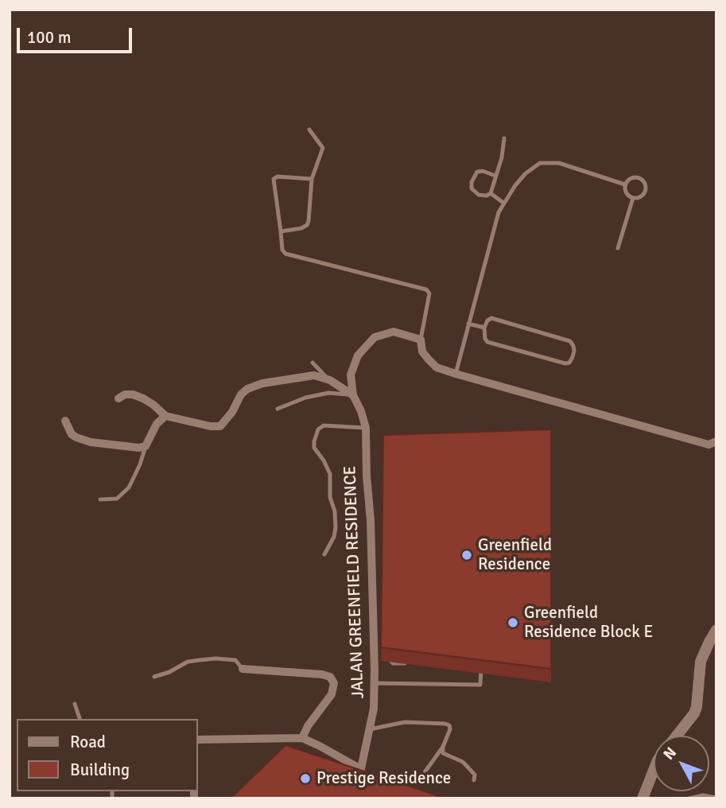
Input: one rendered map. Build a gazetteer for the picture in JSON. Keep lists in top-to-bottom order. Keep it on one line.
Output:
{"streets":{"street":["JALAN GREENFIELD RESIDENCE"]},"places":["Greenfield Residence","Greenfield Residence Block E","Prestige Residence"],"legend":["Road","Building"],"scale_bar":"100 m","north":"top left"}
